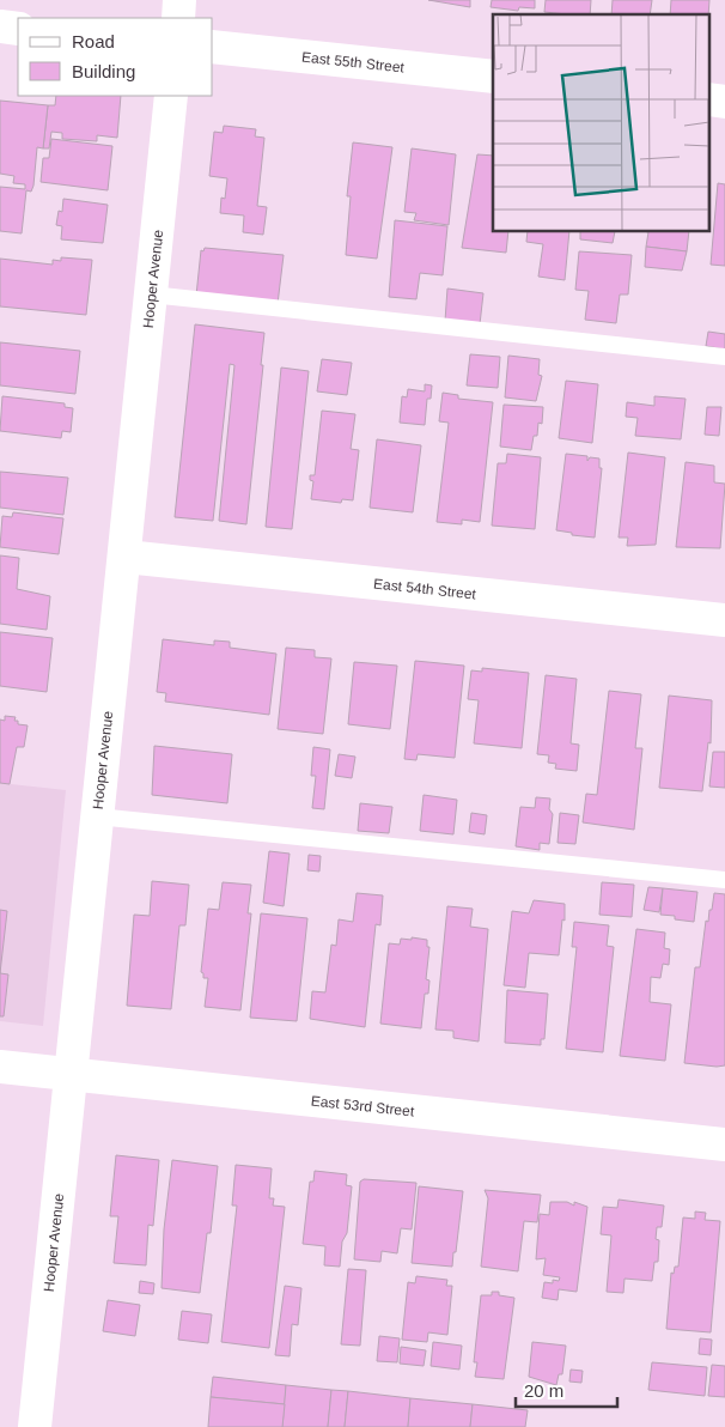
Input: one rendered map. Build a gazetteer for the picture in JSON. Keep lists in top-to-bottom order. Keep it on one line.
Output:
{"streets":{"street":["East 55th Street","Hooper Avenue","East 54th Street","East 53rd Street"]},"crossings":[["Hooper Avenue","East 54th Street"],["Hooper Avenue","East 53rd Street"]],"legend":["Road","Building"],"scale_bar":"20 m"}
